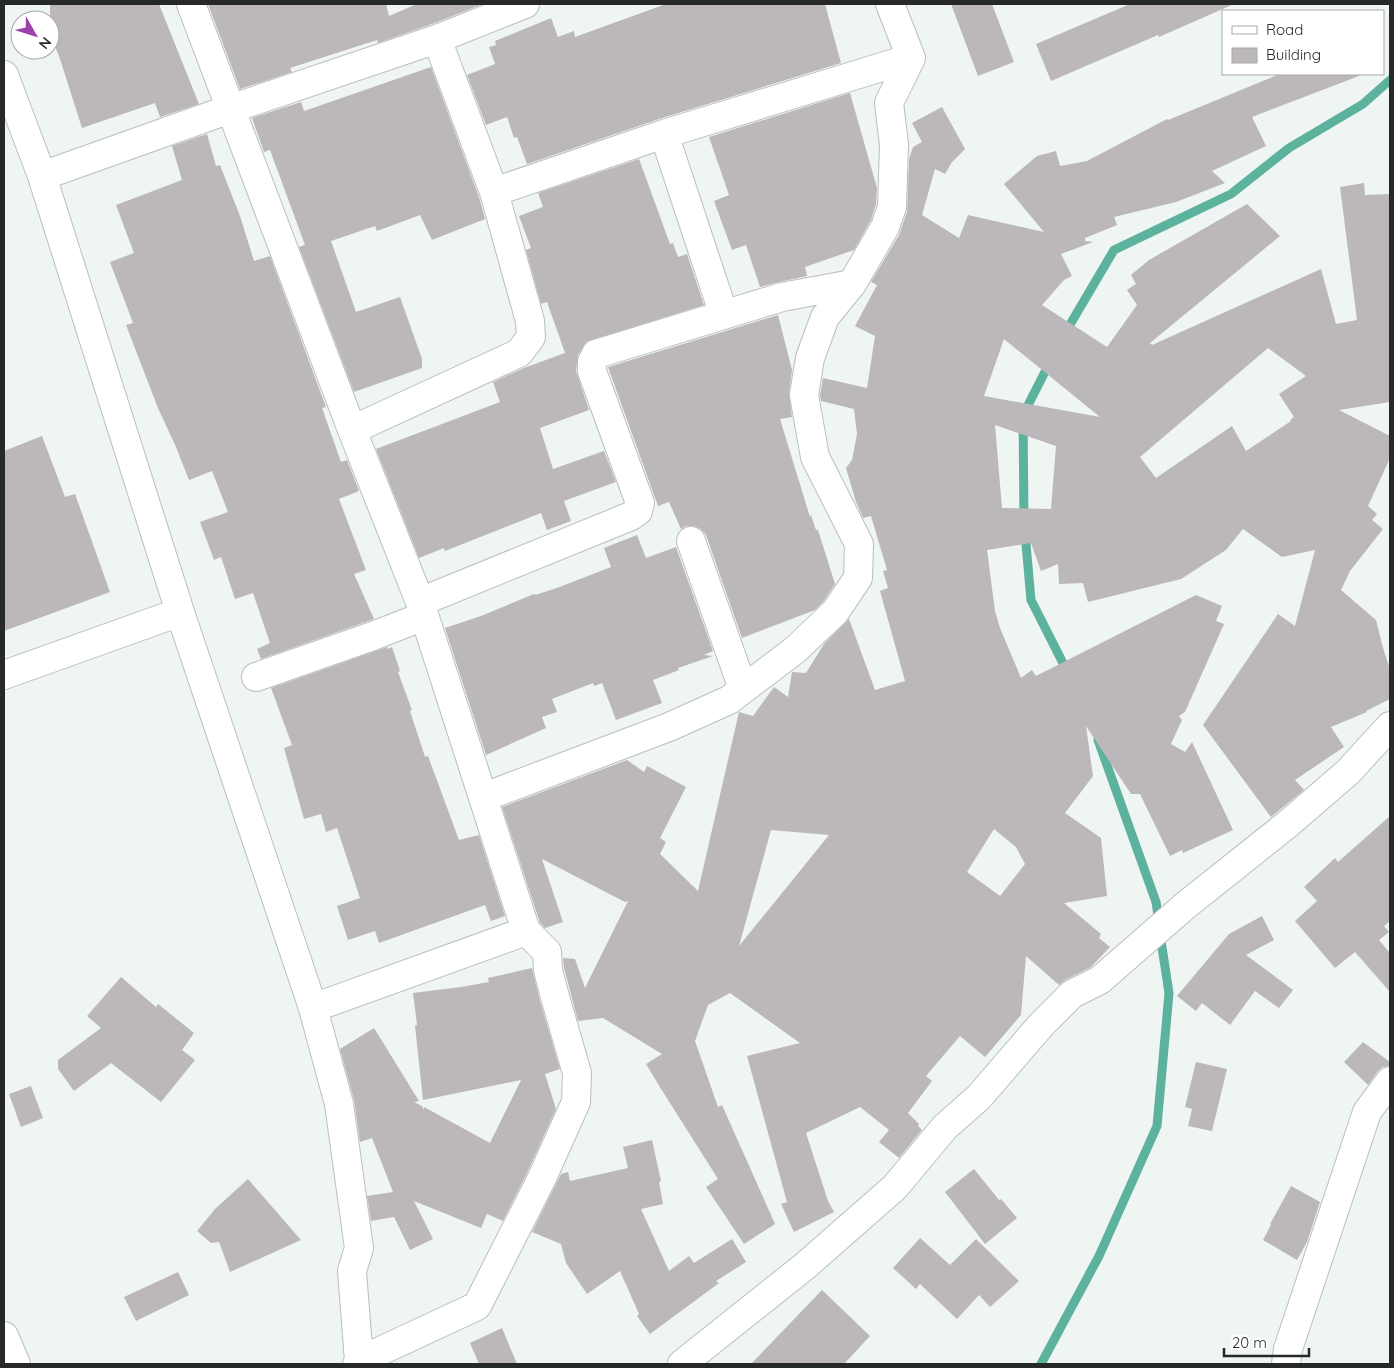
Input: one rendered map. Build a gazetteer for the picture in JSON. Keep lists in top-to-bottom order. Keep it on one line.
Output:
{"legend":["Road","Building"],"scale_bar":"20 m","north":"bottom right"}
